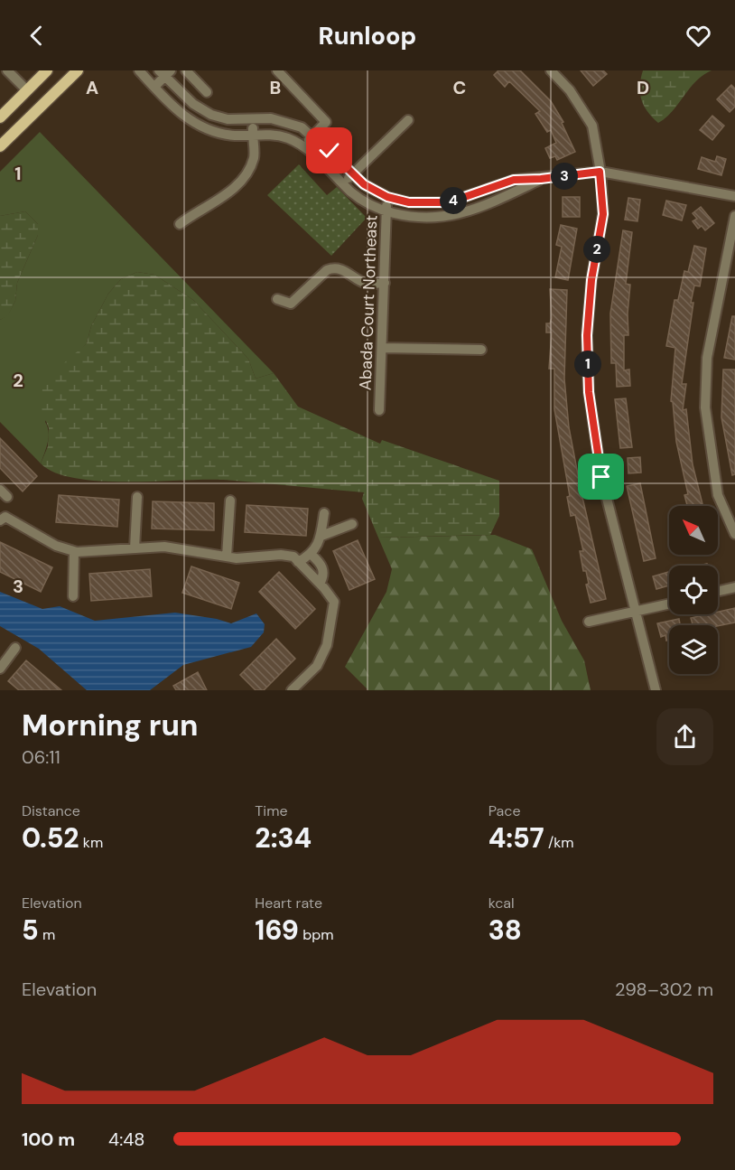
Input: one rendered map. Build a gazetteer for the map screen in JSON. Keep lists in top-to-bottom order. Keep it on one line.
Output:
{"streets":{"street":["Abada Court Northeast"]},"north":"top left","page":{"header":"Runloop","pins":["3","4","2","1"],"heading":["Morning run","06:11"],"stats":[["Distance","0.52 km"],["Time","2:34"],["Pace","4:57 /km"],["Elevation","5 m"],["Heart rate","169 bpm"],["kcal","38"]],"chart":["Elevation","298–302 m"],"list":[{"name":"100 m","note":"4:48"}]},"grid":{"columns":["A","B","C","D"],"rows":["1","2","3"]}}
